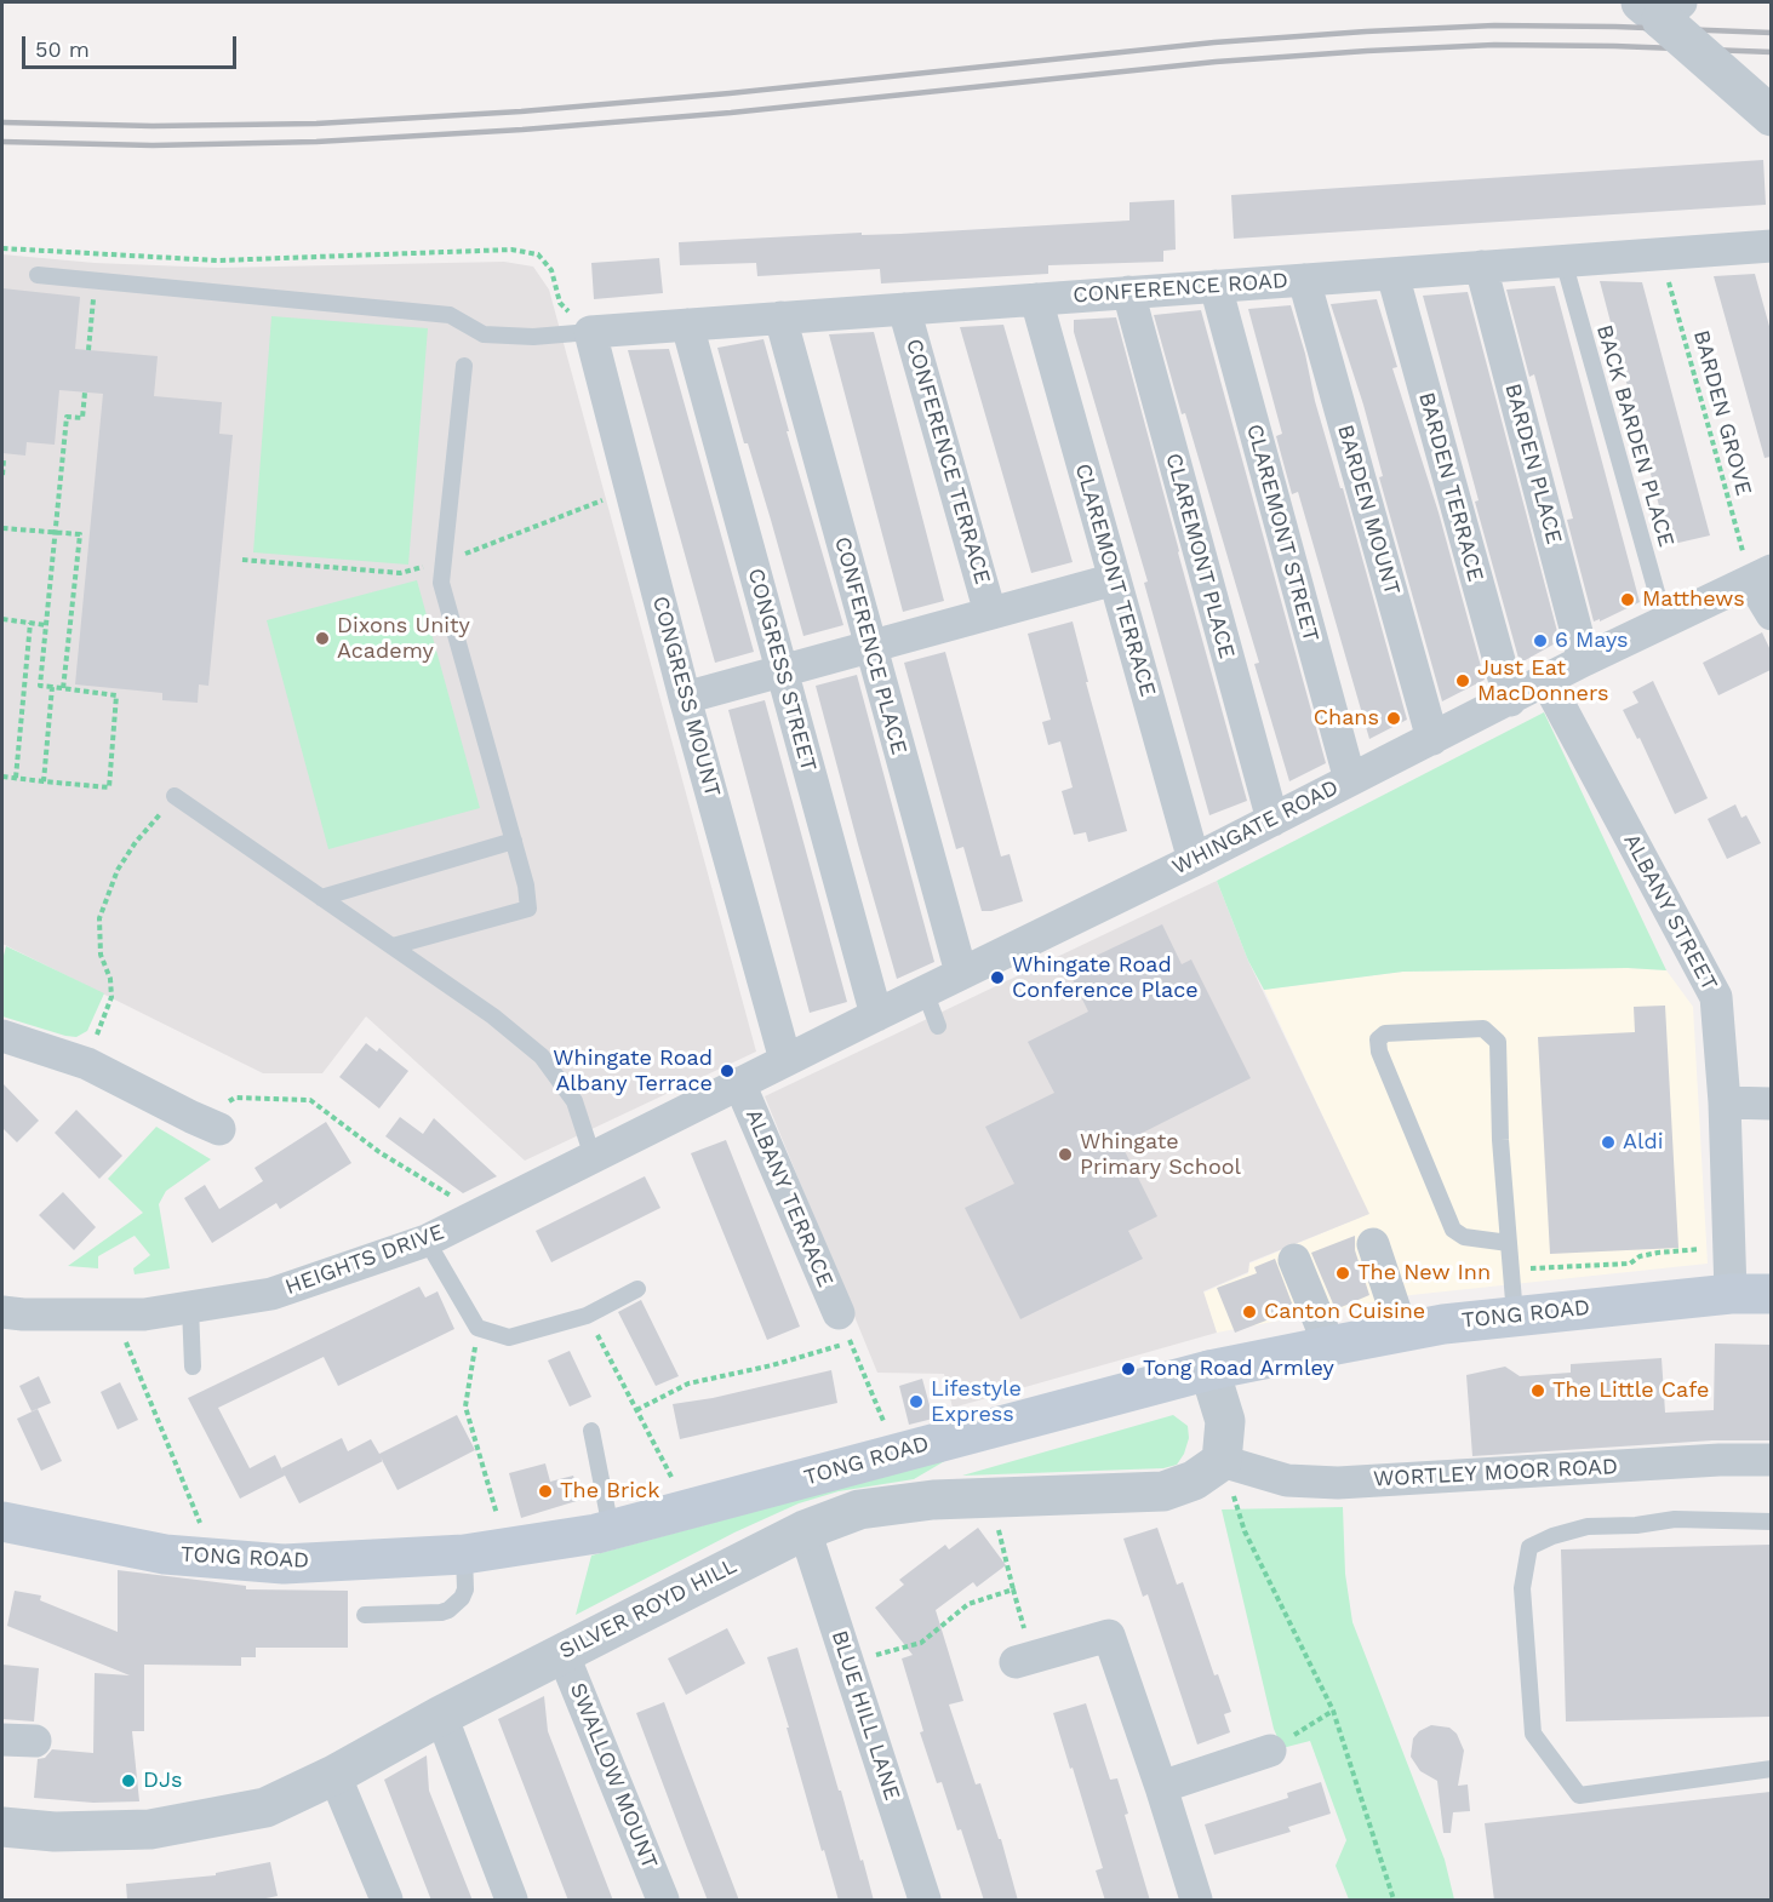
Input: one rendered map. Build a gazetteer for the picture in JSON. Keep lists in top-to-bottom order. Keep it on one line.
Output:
{"streets":{"main road":["TONG ROAD"],"street":["CONFERENCE ROAD","CONFERENCE TERRACE","BARDEN PLACE","BARDEN TERRACE","BARDEN MOUNT","CLAREMONT STREET","CLAREMONT PLACE","CLAREMONT TERRACE","CONFERENCE PLACE","CONGRESS STREET","CONGRESS MOUNT","WHINGATE ROAD","ALBANY STREET","ALBANY TERRACE","HEIGHTS DRIVE","WORTLEY MOOR ROAD","SILVER ROYD HILL","BLUE HILL LANE","SWALLOW MOUNT"],"lane":["BACK BARDEN PLACE"],"path":["BARDEN GROVE"]},"crossings":[["CONFERENCE ROAD","BARDEN GROVE"],["CONFERENCE ROAD","BACK BARDEN PLACE"],["CONFERENCE ROAD","CONFERENCE TERRACE"],["CONFERENCE ROAD","BARDEN PLACE"],["CONFERENCE ROAD","BARDEN TERRACE"],["CONFERENCE ROAD","BARDEN MOUNT"],["CONFERENCE ROAD","CLAREMONT STREET"],["CONFERENCE ROAD","CLAREMONT PLACE"],["CONFERENCE ROAD","CLAREMONT TERRACE"],["CONFERENCE ROAD","CONFERENCE PLACE"],["CONFERENCE ROAD","CONGRESS STREET"],["CONFERENCE ROAD","CONGRESS MOUNT"],["BARDEN GROVE","WHINGATE ROAD"],["BACK BARDEN PLACE","WHINGATE ROAD"],["BARDEN PLACE","WHINGATE ROAD"],["BARDEN TERRACE","WHINGATE ROAD"],["BARDEN MOUNT","WHINGATE ROAD"],["CLAREMONT STREET","WHINGATE ROAD"],["CLAREMONT PLACE","WHINGATE ROAD"],["CLAREMONT TERRACE","WHINGATE ROAD"],["CONFERENCE PLACE","WHINGATE ROAD"],["CONGRESS STREET","WHINGATE ROAD"],["CONGRESS MOUNT","WHINGATE ROAD"],["WHINGATE ROAD","ALBANY STREET"],["WHINGATE ROAD","ALBANY TERRACE"],["WHINGATE ROAD","HEIGHTS DRIVE"],["ALBANY STREET","TONG ROAD"],["ALBANY TERRACE","HEIGHTS DRIVE"],["WORTLEY MOOR ROAD","SILVER ROYD HILL"],["SILVER ROYD HILL","BLUE HILL LANE"],["SILVER ROYD HILL","SWALLOW MOUNT"]],"places":["Matthews","Dixons Unity Academy","6 Mays","Just Eat MacDonners","Chans","Whingate Road Conference Place","Whingate Road Albany Terrace","Aldi","Whingate Primary School","The New Inn","Canton Cuisine","Tong Road Armley","The Little Cafe","Lifestyle Express","The Brick","DJs"],"scale_bar":"50 m"}
